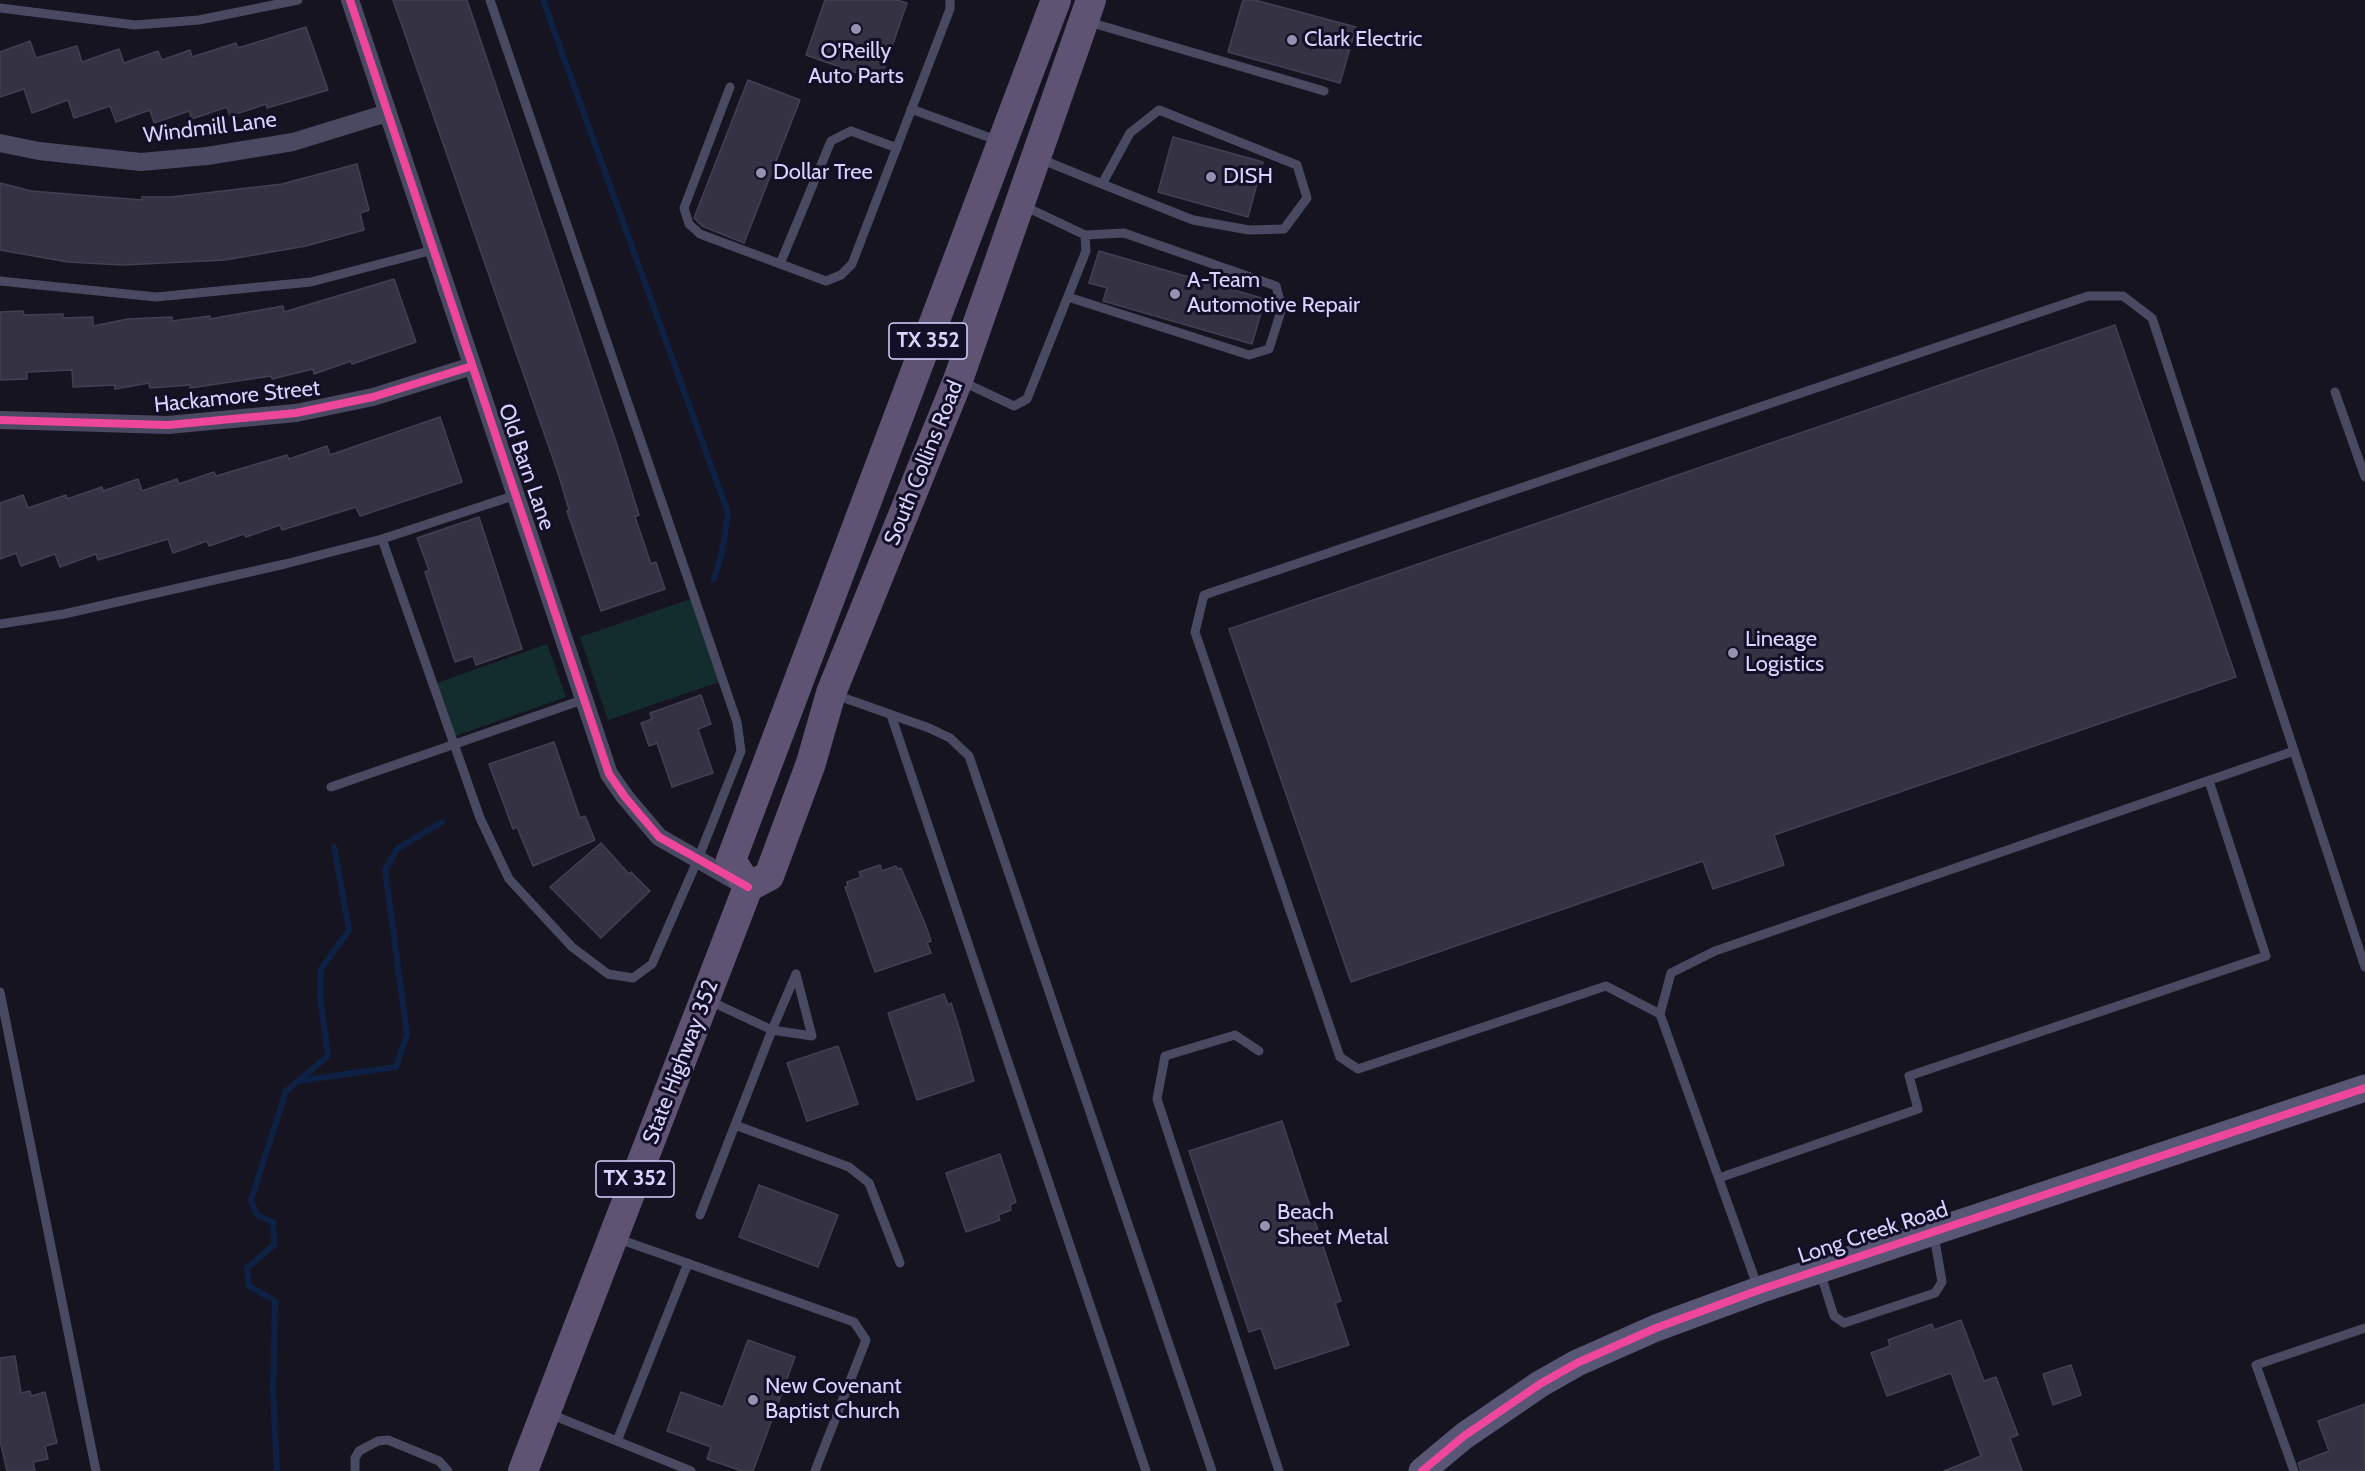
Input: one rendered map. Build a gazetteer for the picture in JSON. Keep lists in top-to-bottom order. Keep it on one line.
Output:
{"streets":{"main road":["TX 352","South Collins Road","State Highway 352"],"street":["Windmill Lane","Hackamore Street","Old Barn Lane","Long Creek Road"]},"crossings":[["Windmill Lane","Old Barn Lane"],["TX 352","South Collins Road"],["TX 352","Old Barn Lane"],["TX 352","State Highway 352"],["Hackamore Street","Old Barn Lane"],["Old Barn Lane","State Highway 352"]],"places":["O'Reilly Auto Parts","Clark Electric","Dollar Tree","DISH","A-Team Automotive Repair","Lineage Logistics","Beach Sheet Metal","New Covenant Baptist Church"]}
